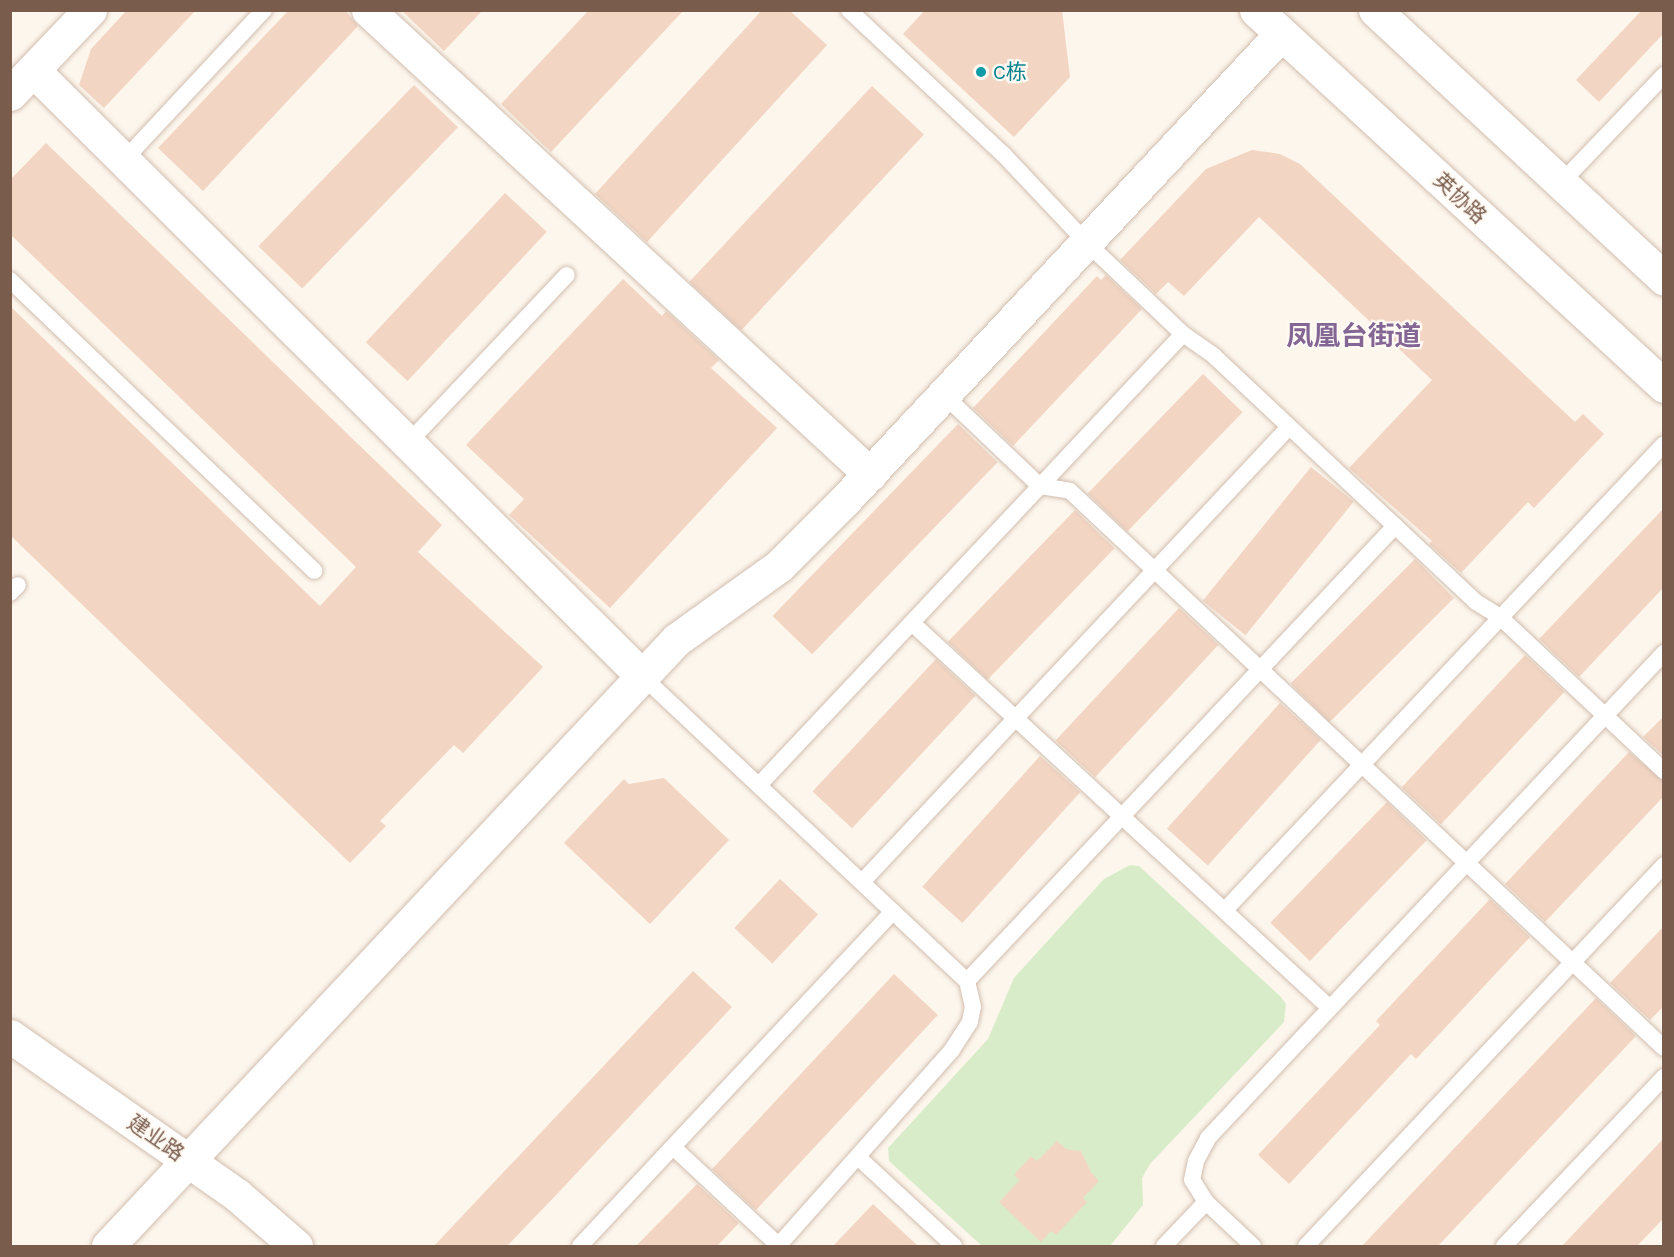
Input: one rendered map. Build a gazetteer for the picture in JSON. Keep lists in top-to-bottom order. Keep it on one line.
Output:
{"streets":{"street":["英协路","建业路"]},"districts":["凤凰台街道"],"places":["C栋"]}
